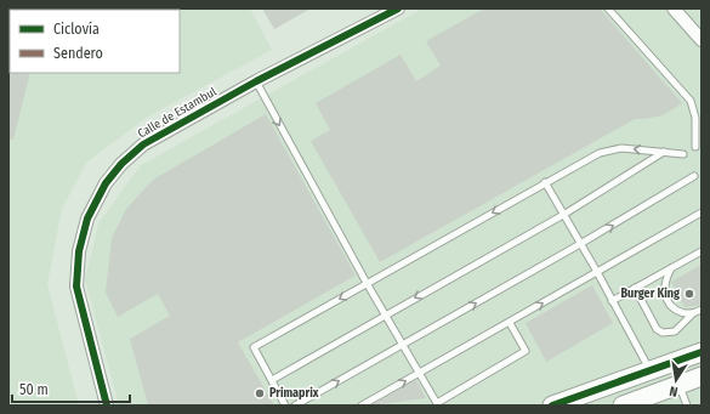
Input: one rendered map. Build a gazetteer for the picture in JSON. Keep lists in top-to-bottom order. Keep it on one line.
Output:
{"streets":{"street":["Calle de Estambul"]},"places":["Burger King","Primaprix"],"legend":["Ciclovía","Sendero"],"scale_bar":"50 m","north":"bottom"}
